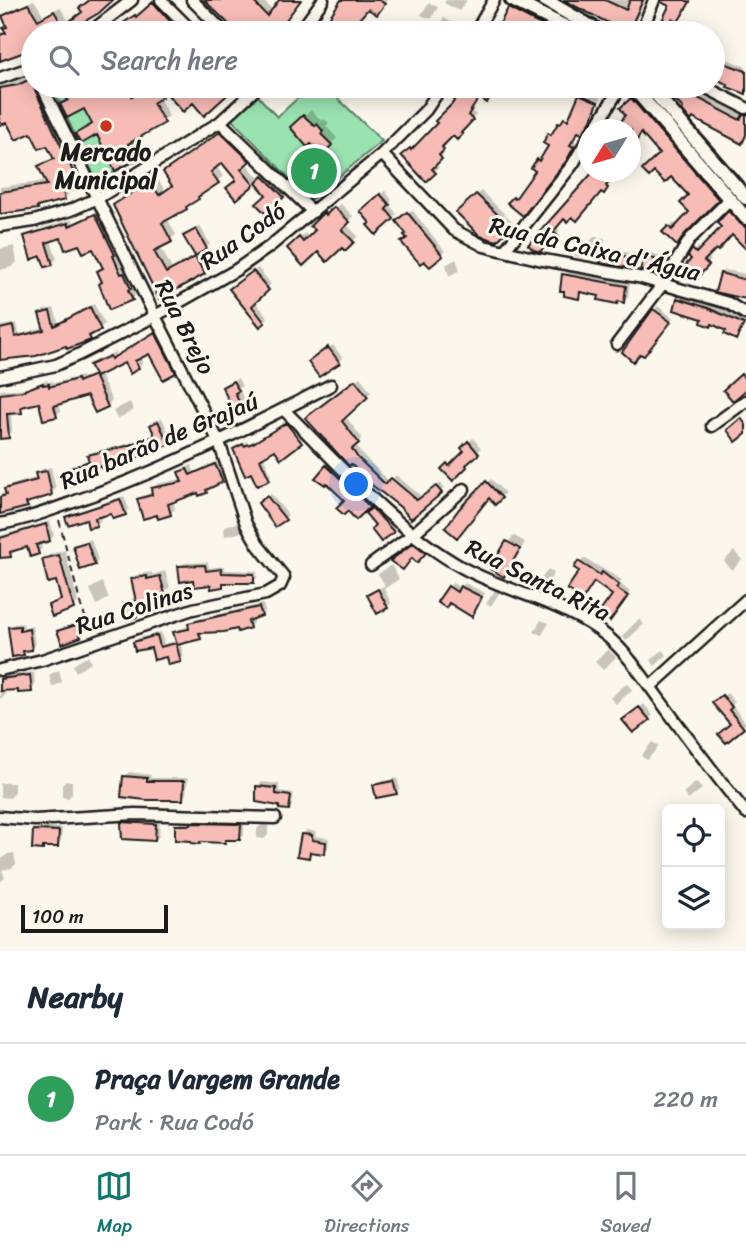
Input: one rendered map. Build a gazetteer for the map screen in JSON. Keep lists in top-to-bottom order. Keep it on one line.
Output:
{"streets":{"street":["Rua Codó","Rua da Caixa d'Água","Rua Brejo","Rua barão de Grajaú","Rua Santa Rita","Rua Colinas"]},"crossings":[["Rua Codó","Rua da Caixa d'Água"],["Rua Codó","Rua Brejo"],["Rua Brejo","Rua barão de Grajaú"],["Rua Brejo","Rua Colinas"],["Rua barão de Grajaú","Rua Santa Rita"]],"places":["Mercado Municipal"],"scale_bar":"100 m","north":"bottom left","page":{"search":"Search here","pins":"1","scale":"100 m","heading":"Nearby","list":[{"mark":"1","name":"Praça Vargem Grande","note":"Park · Rua Codó","value":"220 m"}],"nav":["Map","Directions","Saved"]}}
